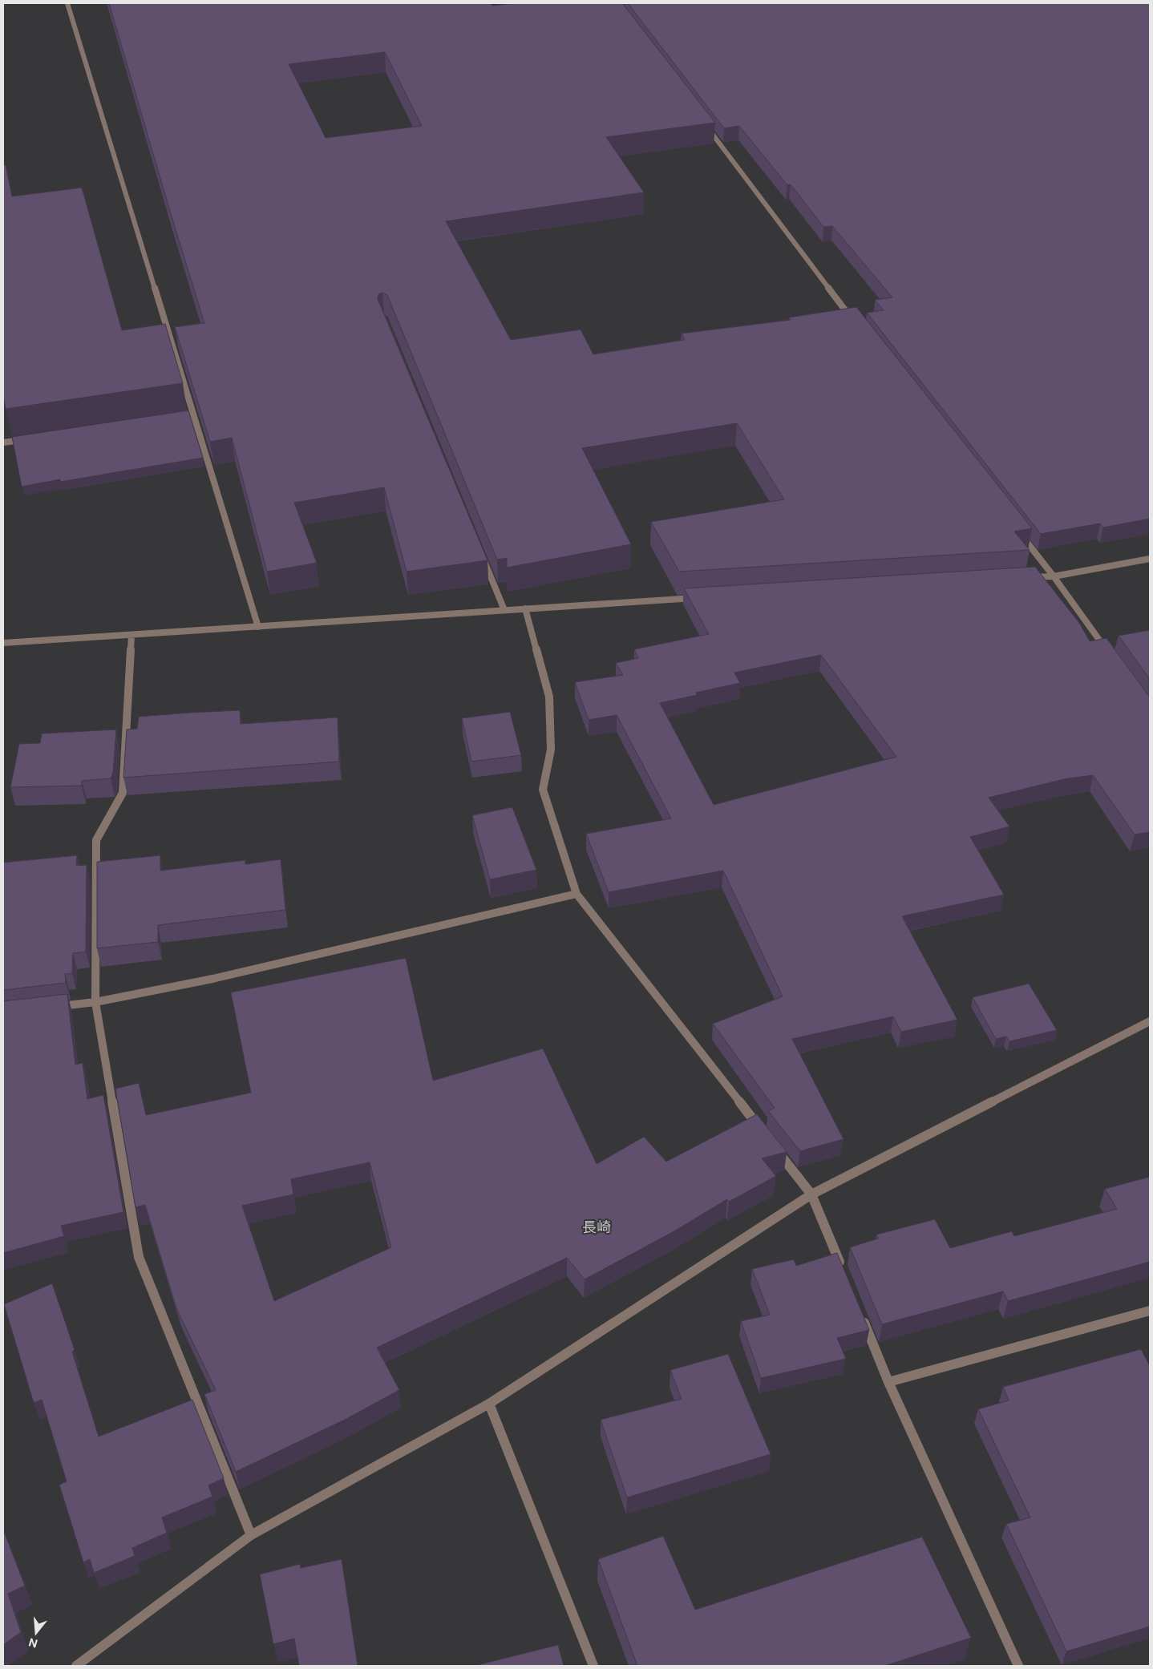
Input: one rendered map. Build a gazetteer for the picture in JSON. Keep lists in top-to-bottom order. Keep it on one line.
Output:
{"districts":["長崎"],"north":"bottom"}
